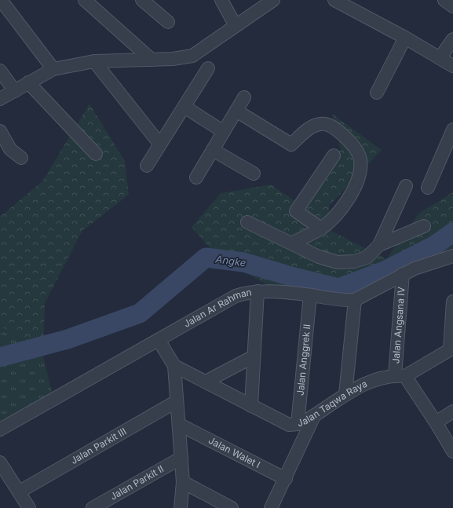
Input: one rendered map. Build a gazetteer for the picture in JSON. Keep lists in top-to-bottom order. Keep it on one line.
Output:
{"streets":{"street":["Jalan Ar Rahman","Jalan Angsana IV","Jalan Anggrek II","Jalan Taqwa Raya","Jalan Parkit III","Jalan Walet I","Jalan Parkit II"]},"crossings":[["Jalan Ar Rahman","Jalan Angsana IV"],["Jalan Ar Rahman","Jalan Anggrek II"],["Jalan Angsana IV","Jalan Taqwa Raya"],["Jalan Anggrek II","Jalan Taqwa Raya"]],"water":["Angke"]}
